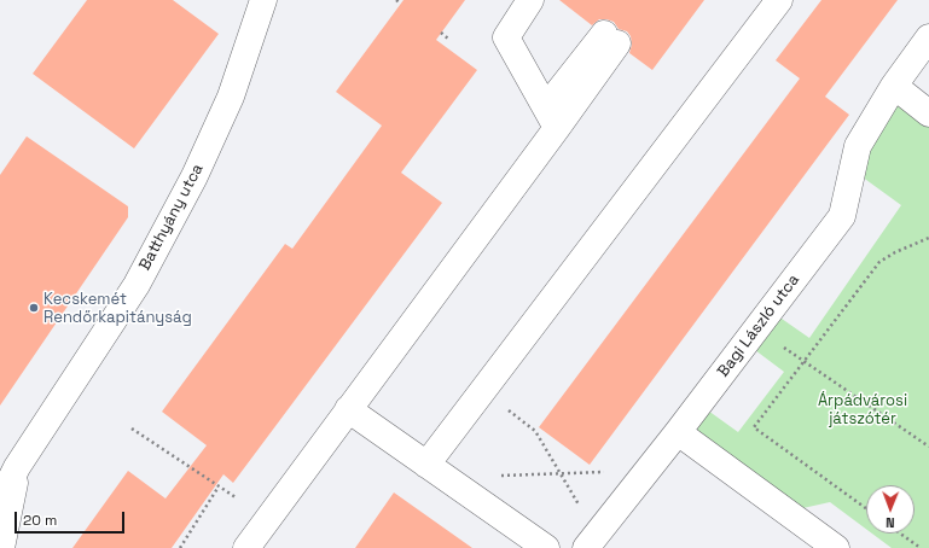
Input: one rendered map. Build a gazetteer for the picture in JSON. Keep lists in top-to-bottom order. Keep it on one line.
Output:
{"streets":{"street":["Batthyány utca","Bagi László utca"]},"parks":["Árpádvárosi játszótér"],"places":["Kecskemét Rendőrkapitányság"],"scale_bar":"20 m","north":"bottom"}
